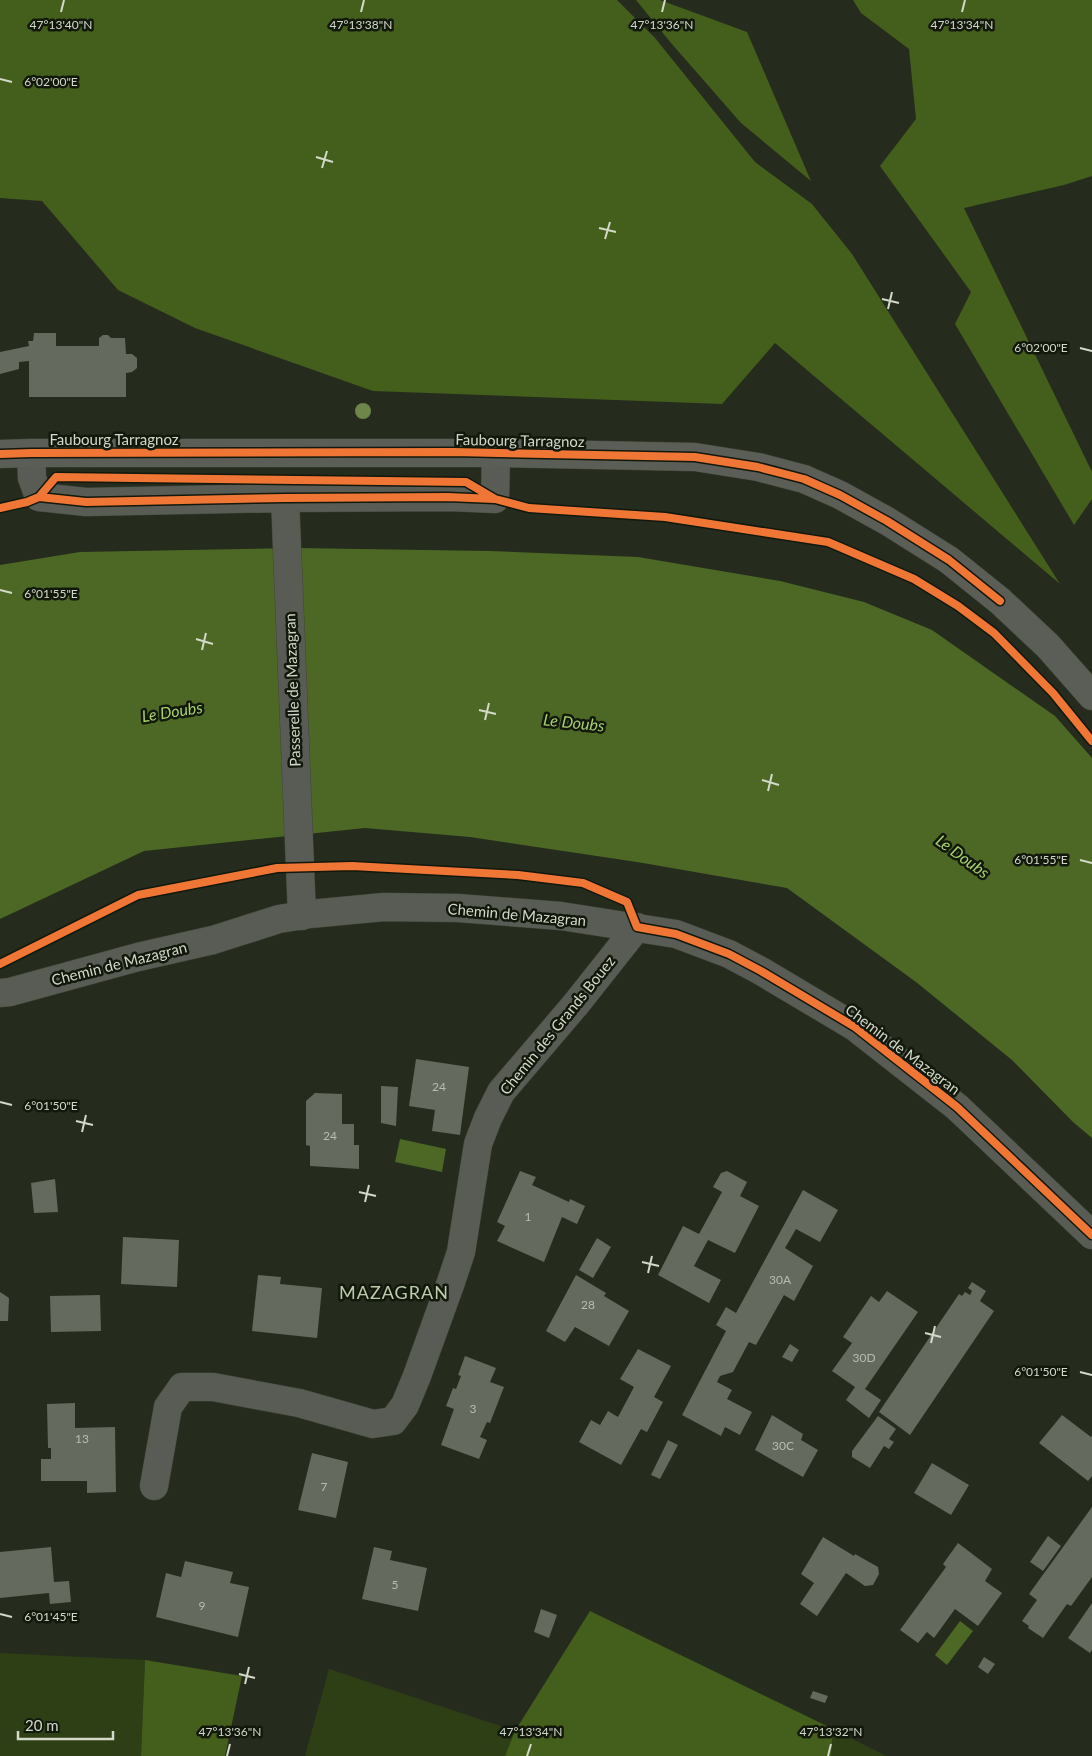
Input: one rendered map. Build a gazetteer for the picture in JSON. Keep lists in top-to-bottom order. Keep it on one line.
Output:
{"streets":{"main road":["Faubourg Tarragnoz"],"street":["Passerelle de Mazagran","Chemin de Mazagran","Chemin des Grands Bouez"]},"crossings":[["Passerelle de Mazagran","Chemin de Mazagran"],["Chemin de Mazagran","Chemin des Grands Bouez"]],"districts":["MAZAGRAN"],"water":["Le Doubs"],"house_numbers":["24","24","1","30A","28","30D","3","13","30C","7","5","9"],"scale_bar":"20 m","coordinates":["47°13'40\"N","47°13'38\"N","47°13'36\"N","47°13'34\"N","6°02'00\"E","6°01'55\"E","6°01'50\"E","6°01'45\"E","47°13'32\"N"]}
